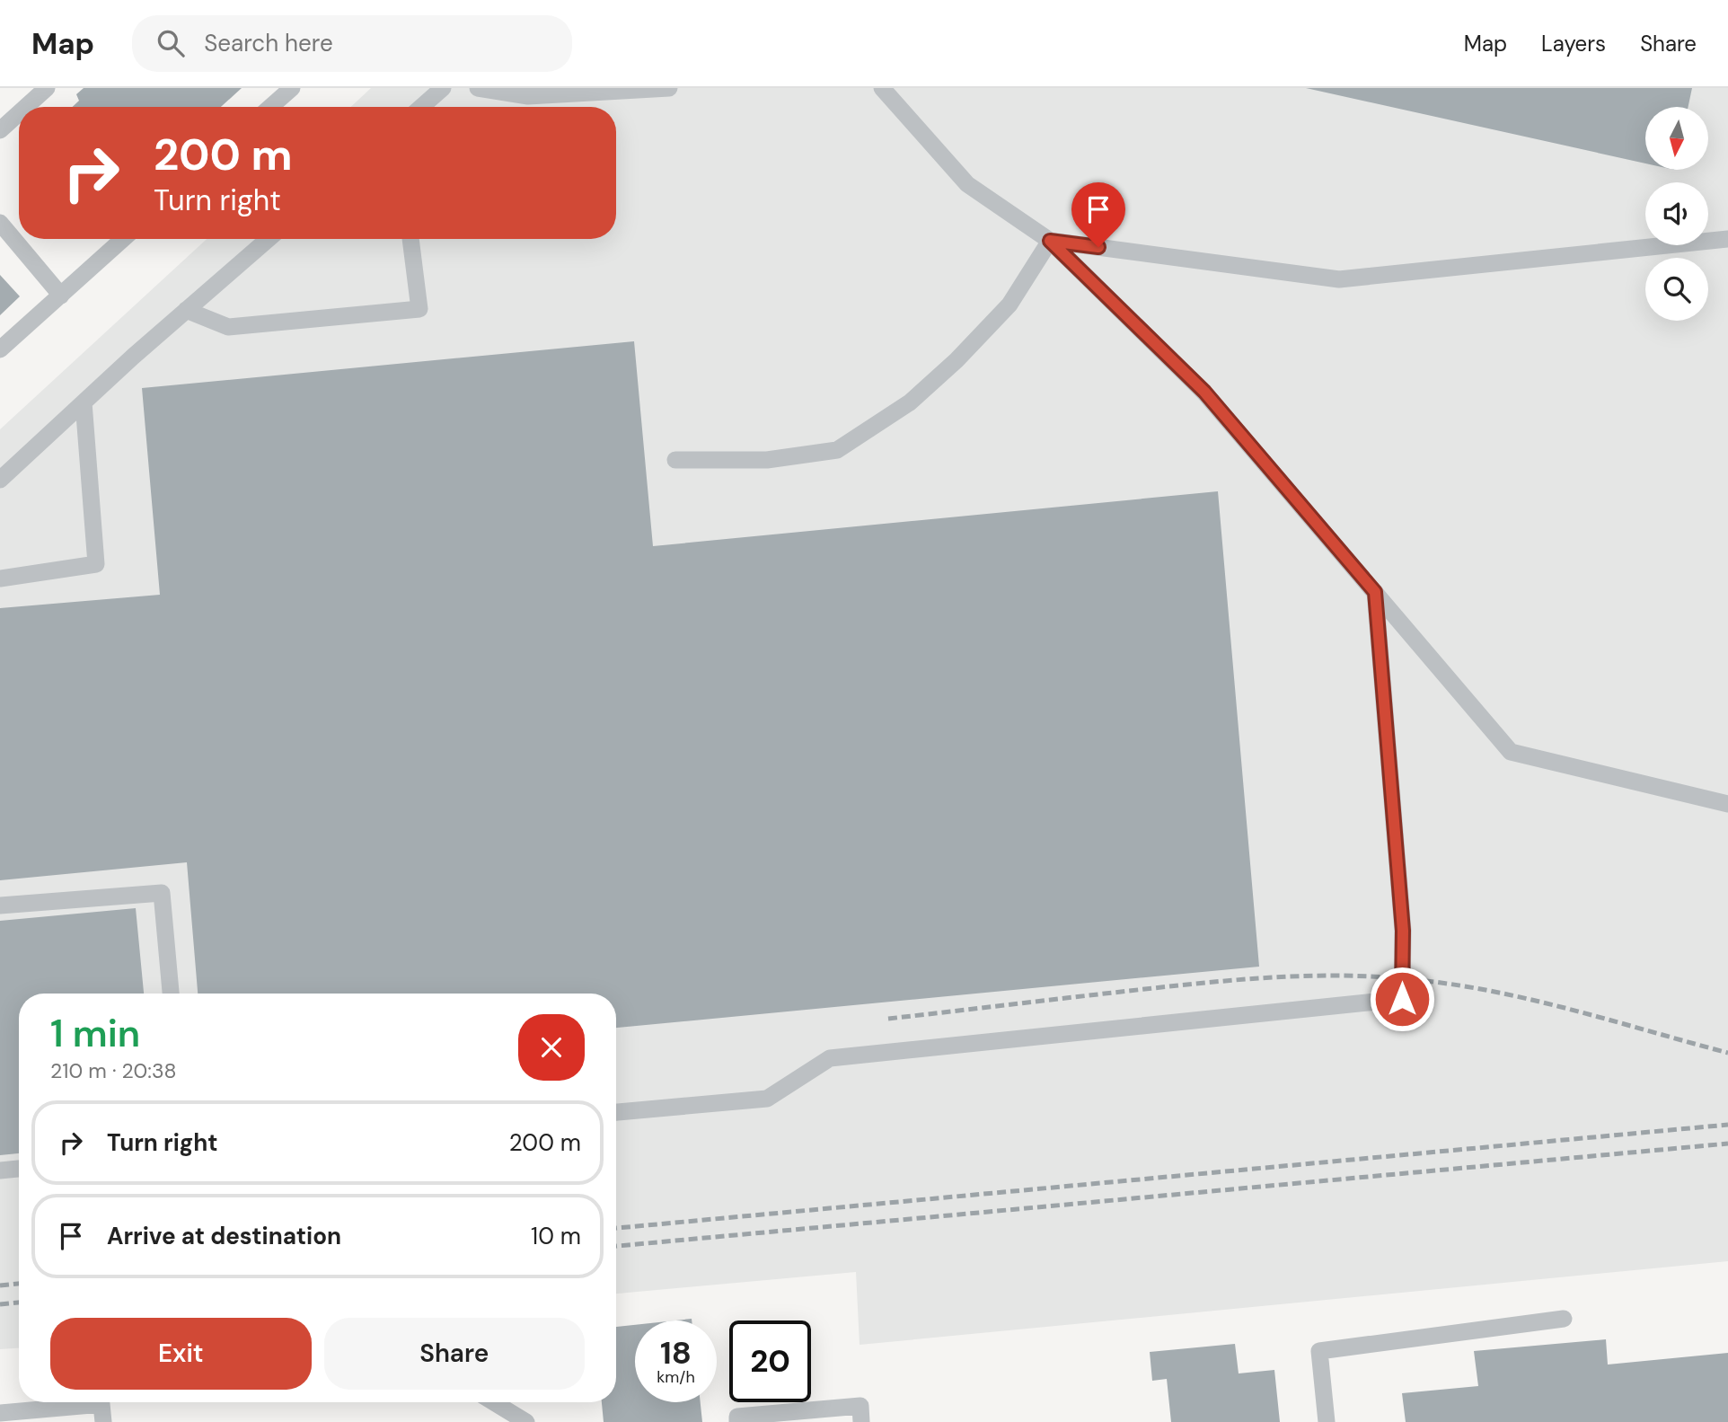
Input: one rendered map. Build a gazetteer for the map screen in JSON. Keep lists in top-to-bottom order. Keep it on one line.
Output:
{"north":"bottom","page":{"header":"Map","search":"Search here","nav":["Map","Layers","Share"],"turn":["200 m","Turn right"],"heading":["1 min","210 m · 20:38"],"list":[{"name":"Turn right","value":"200 m"},{"name":"Arrive at destination","value":"10 m"}],"buttons":["Exit","Share"],"speed":"18 km/h","limit":"20"}}
